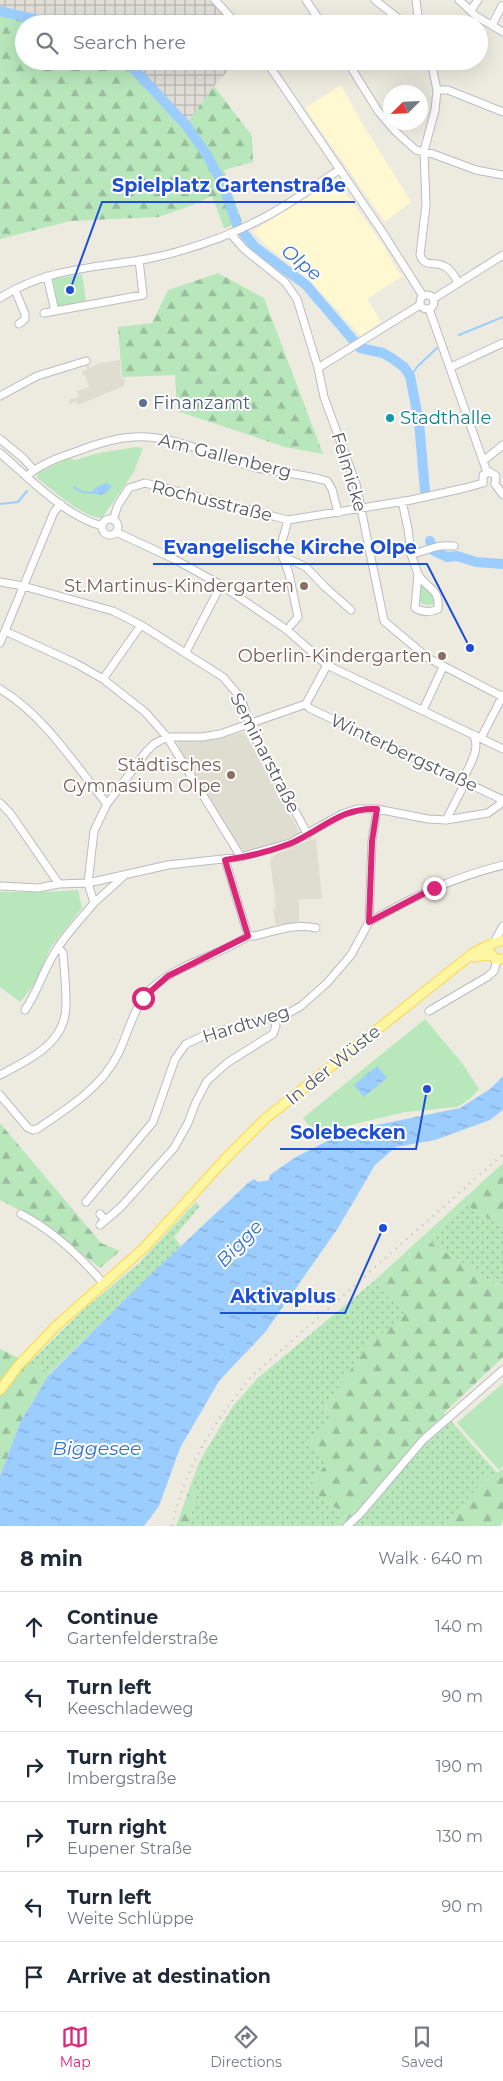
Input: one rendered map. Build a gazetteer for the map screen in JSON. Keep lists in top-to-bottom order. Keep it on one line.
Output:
{"streets":{"main road":["In der Wüste"],"street":["Am Gallenberg","Felmicke","Rochusstraße","Seminarstraße","Winterbergstraße","Hardtweg"]},"crossings":[["Am Gallenberg","Rochusstraße"],["Felmicke","Rochusstraße"]],"water":["Olpe","Bigge","Biggesee"],"places":["Spielplatz Gartenstraße","Finanzamt","Stadthalle","St.Martinus-Kindergarten","Evangelische Kirche Olpe","Oberlin-Kindergarten","Städtisches Gymnasium Olpe","Solebecken","Aktivaplus"],"north":"bottom left","page":{"search":"Search here","heading":["8 min","Walk · 640 m"],"list":[["Continue","Gartenfelderstraße","140 m"],["Turn left","Keeschladeweg","90 m"],["Turn right","Imbergstraße","190 m"],["Turn right","Eupener Straße","130 m"],["Turn left","Weite Schlüppe","90 m"],"Arrive at destination"],"nav":["Map","Directions","Saved"]}}
